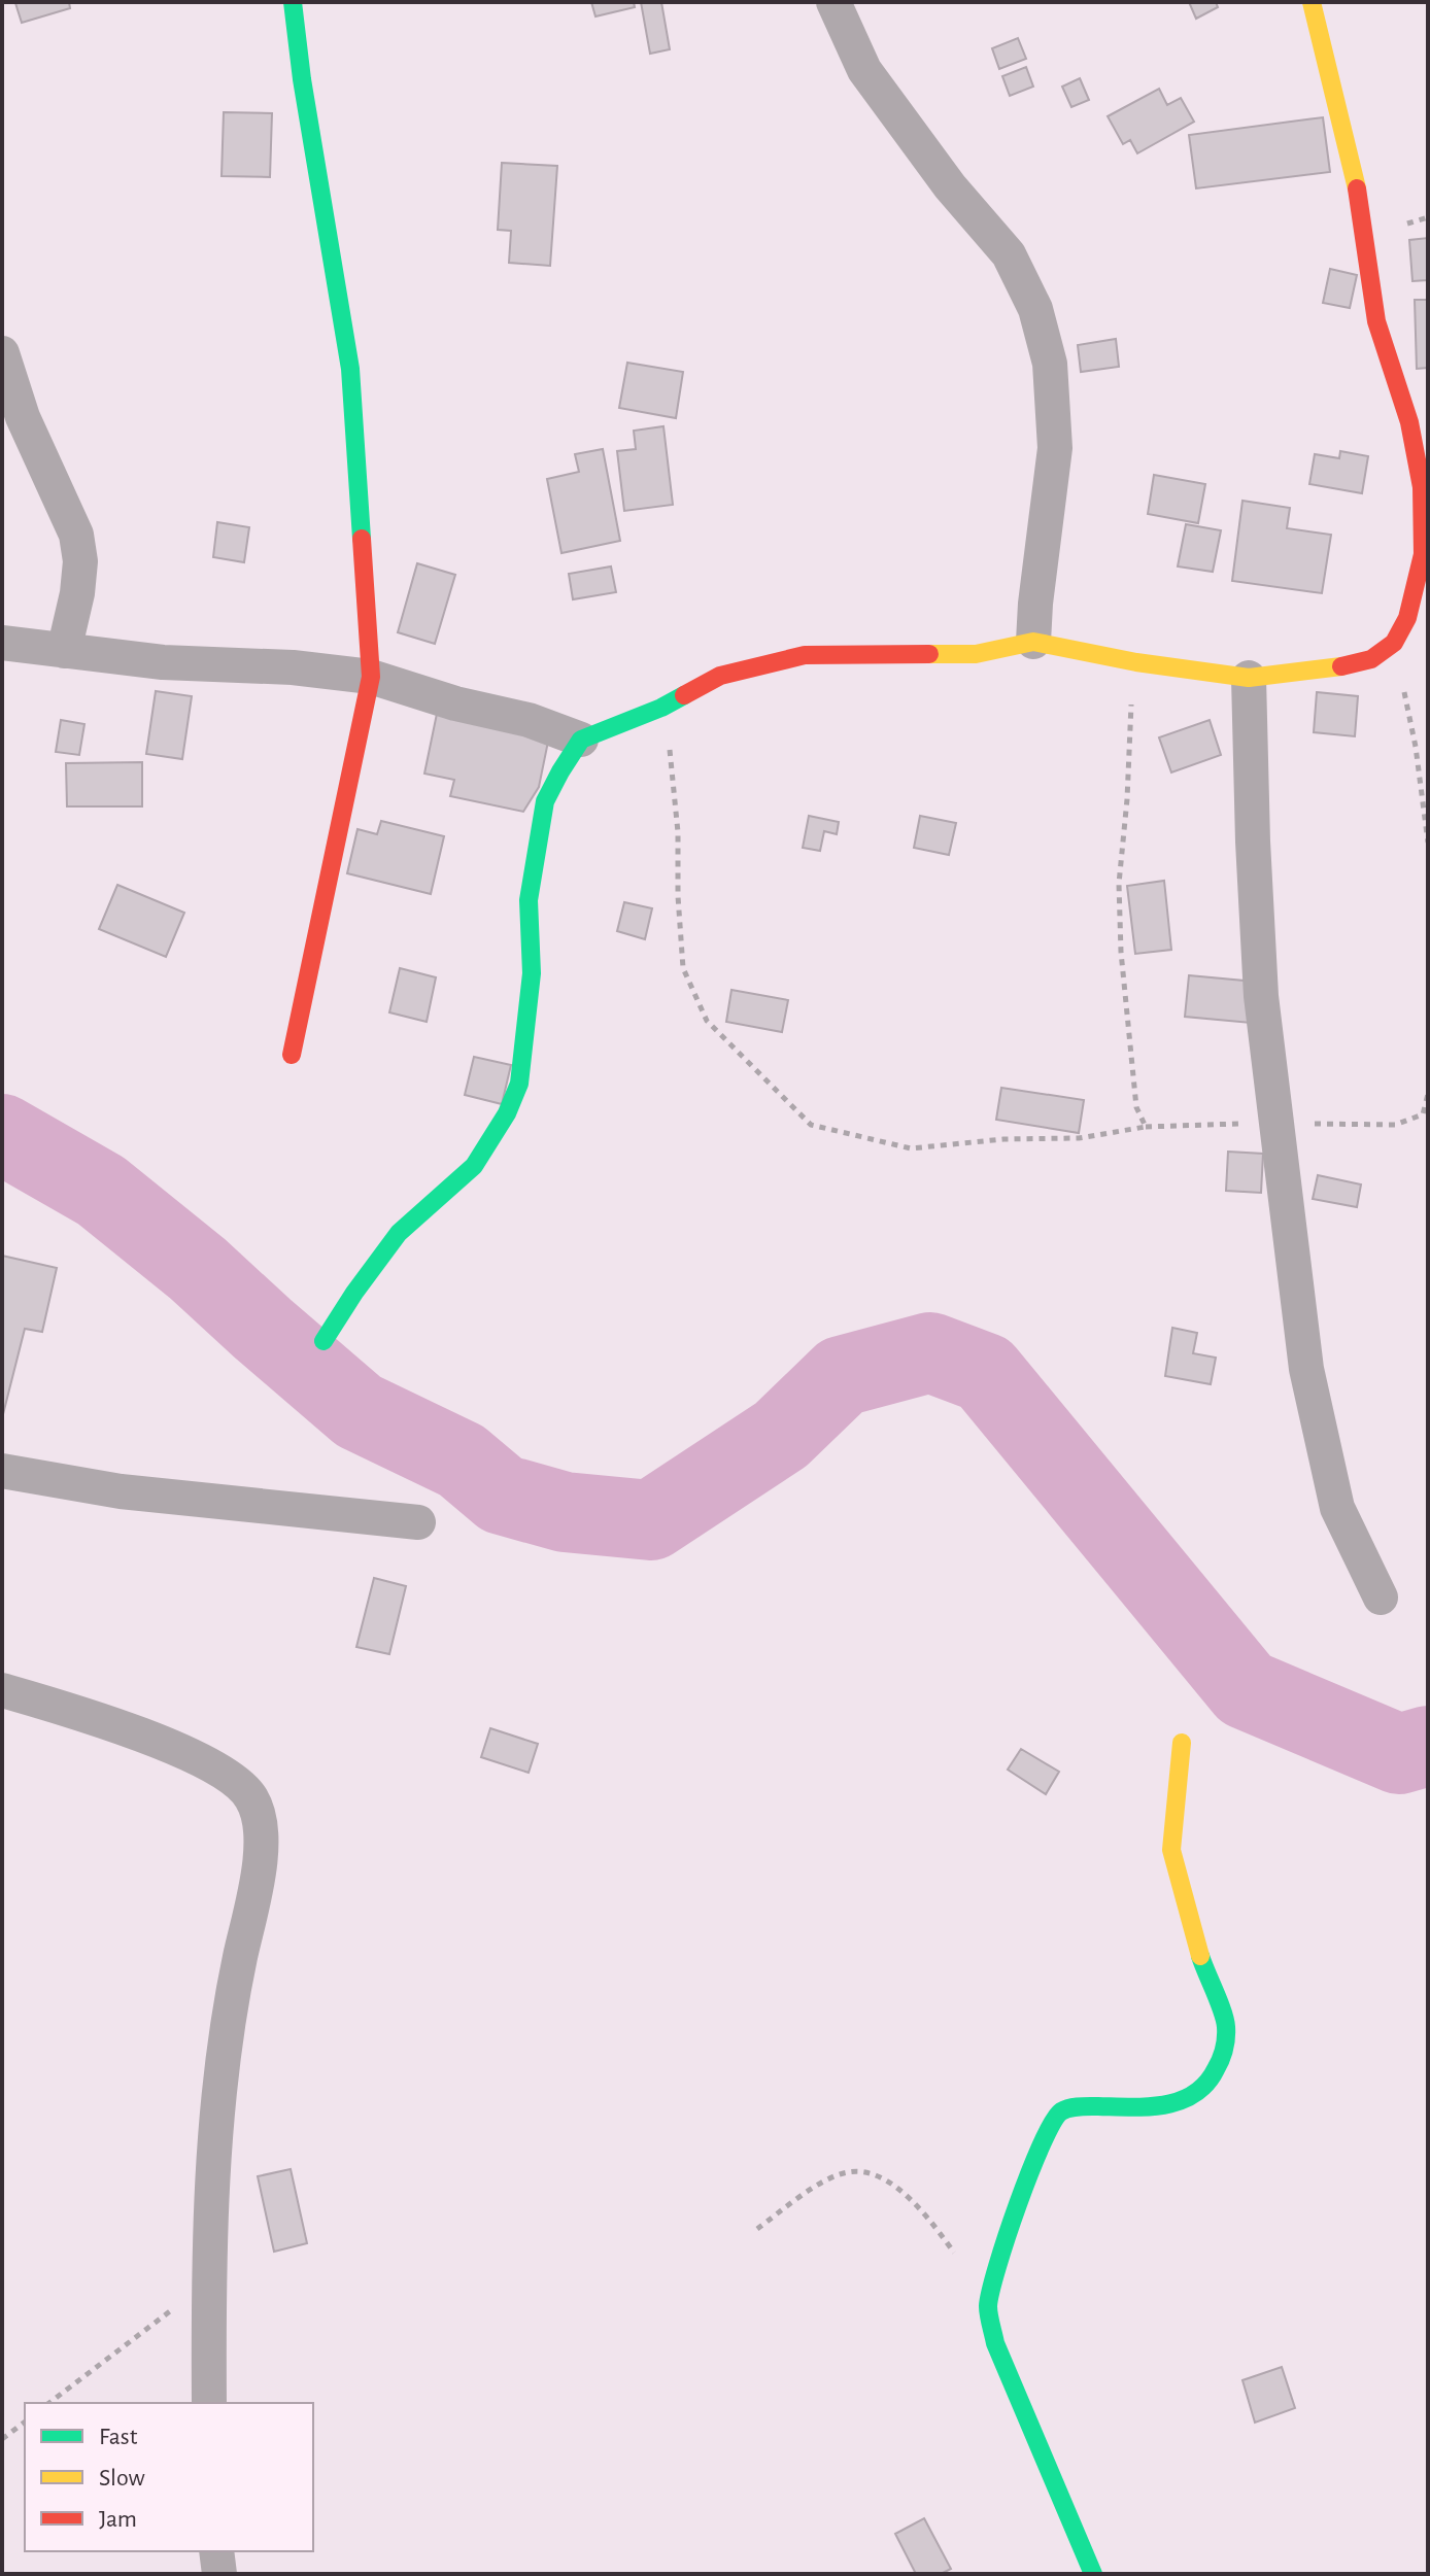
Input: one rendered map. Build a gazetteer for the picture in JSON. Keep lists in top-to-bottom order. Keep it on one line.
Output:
{"legend":["Fast","Slow","Jam"]}
